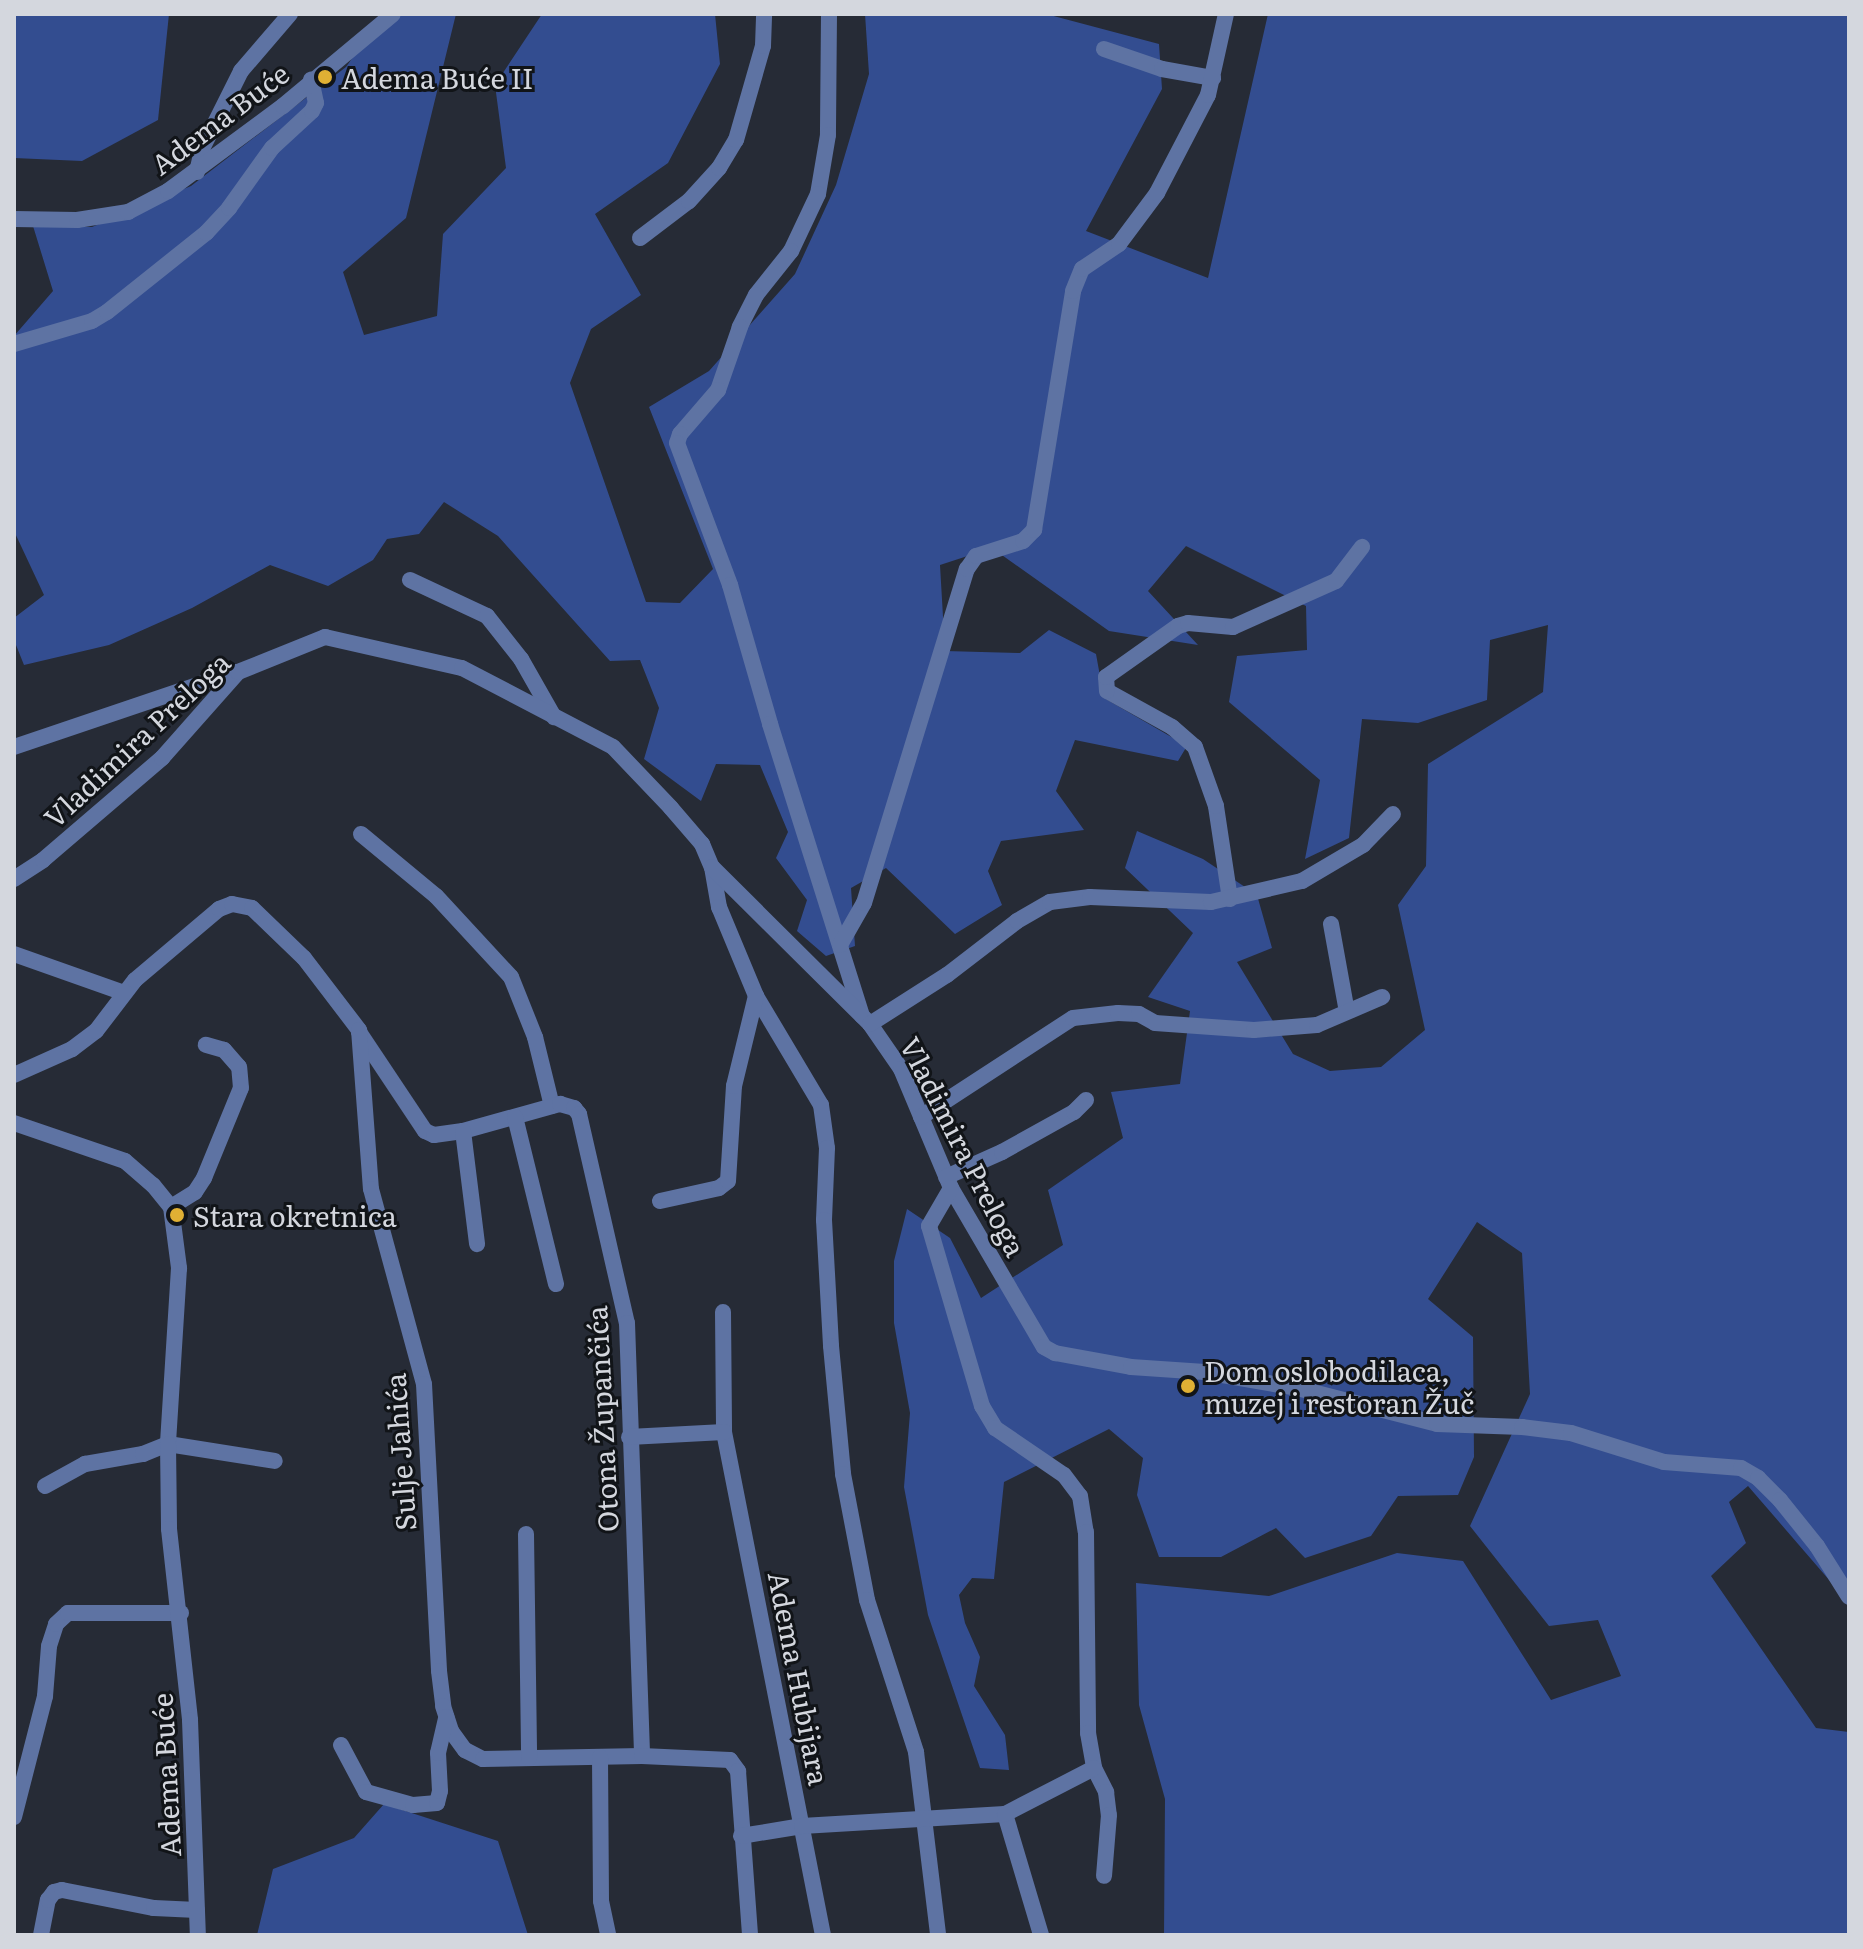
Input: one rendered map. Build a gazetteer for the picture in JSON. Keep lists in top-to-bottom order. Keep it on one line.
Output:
{"streets":{"street":["Adema Buće","Vladimira Preloga","Otona Župančića","Sulje Jahića","Adema Hubijara"]},"crossings":[["Otona Župančića","Sulje Jahića"]],"places":["Adema Buće II","Stara okretnica","Dom oslobodilaca, muzej i restoran Žuč"]}
